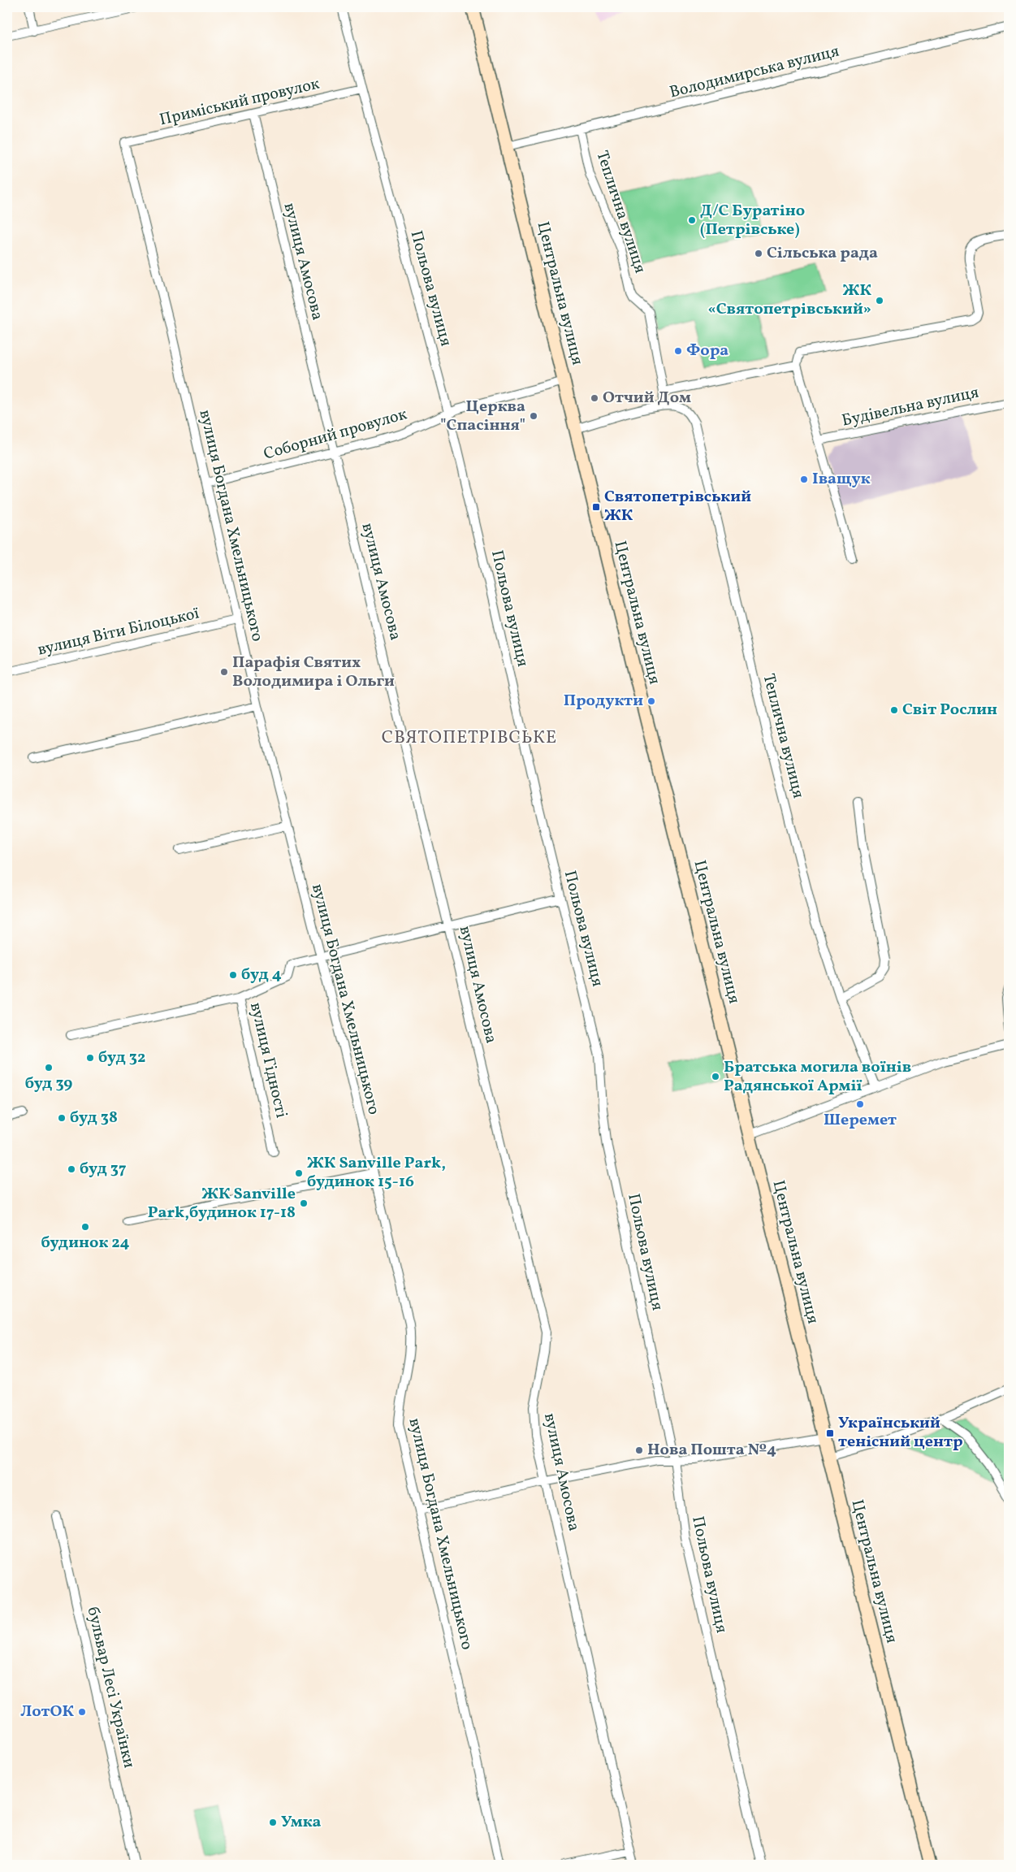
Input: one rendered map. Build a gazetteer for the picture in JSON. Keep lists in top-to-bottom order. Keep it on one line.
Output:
{"streets":{"main road":["Центральна вулиця"],"street":["Володимирська вулиця","Приміський провулок","Теплична вулиця","вулиця Амосова","Польова вулиця","Будівельна вулиця","Соборний провулок","вулиця Богдана Хмельницького","вулиця Віти Білоцької","вулиця Гідності","бульвар Лесі Українки"]},"crossings":[["Володимирська вулиця","Теплична вулиця"],["Володимирська вулиця","Центральна вулиця"],["Приміський провулок","вулиця Амосова"],["Приміський провулок","Польова вулиця"],["Приміський провулок","вулиця Богдана Хмельницького"],["Теплична вулиця","Центральна вулиця"],["вулиця Амосова","Соборний провулок"],["Польова вулиця","Соборний провулок"],["Центральна вулиця","Соборний провулок"],["Соборний провулок","вулиця Богдана Хмельницького"],["вулиця Богдана Хмельницького","вулиця Віти Білоцької"],["вулиця Богдана Хмельницького","вулиця Гідності"]],"districts":["СВЯТОПЕТРІВСЬКЕ"],"places":{"other":["Д/С Буратіно (Петрівське)","Сільська рада","ЖК «Святопетрівський»","Фора","Отчий Дом","Церква \"Спасіння\"","Іващук","Парафія Святих Володимира і Ольги","Продукти","Світ Рослин","буд 4","буд 32","буд 39","Братська могила воїнів Радянської Армії","Шеремет","буд 38","буд 37","ЖК Sanville Park, будинок 15-16","ЖК Sanville Park,будинок 17-18","будинок 24","Нова Пошта №4","ЛотОК","Умка"],"transit":["Святопетрівський ЖК","Український тенісний центр"]}}
